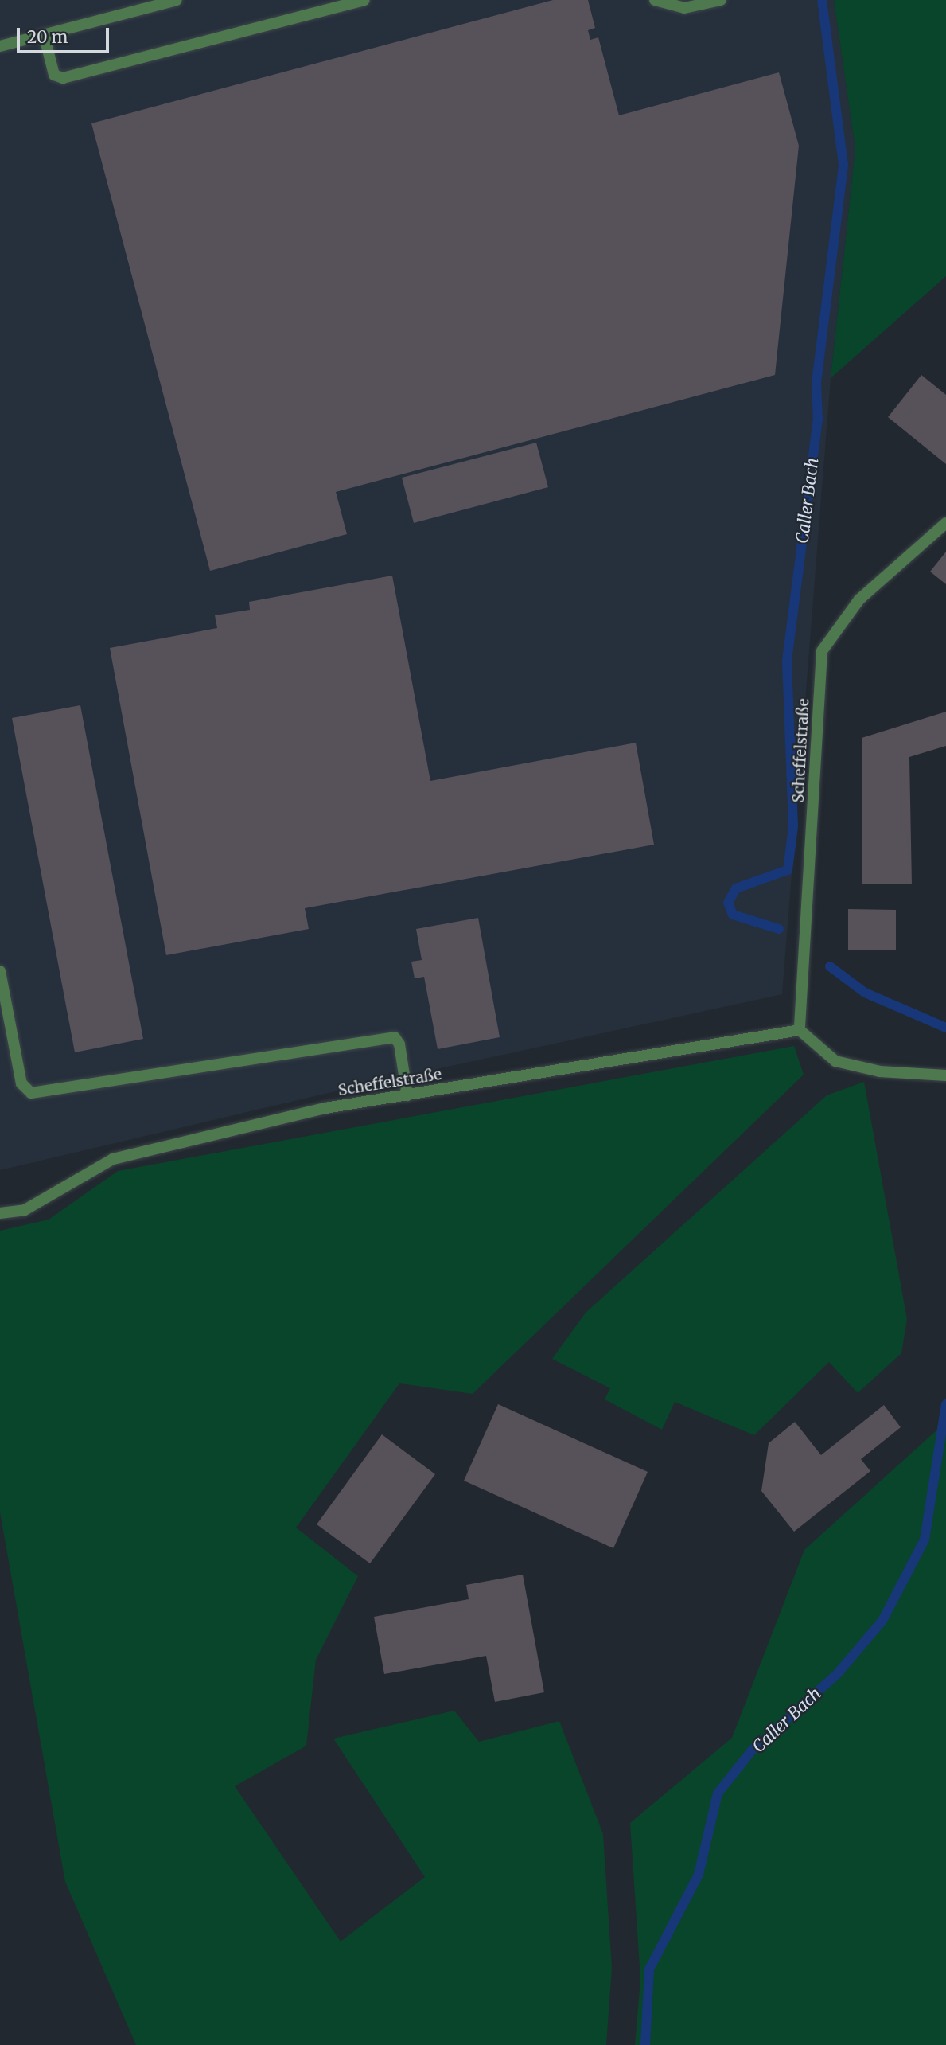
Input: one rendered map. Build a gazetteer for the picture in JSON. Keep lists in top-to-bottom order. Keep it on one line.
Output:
{"streets":{"street":["Scheffelstraße"]},"water":["Caller Bach"],"scale_bar":"20 m"}
